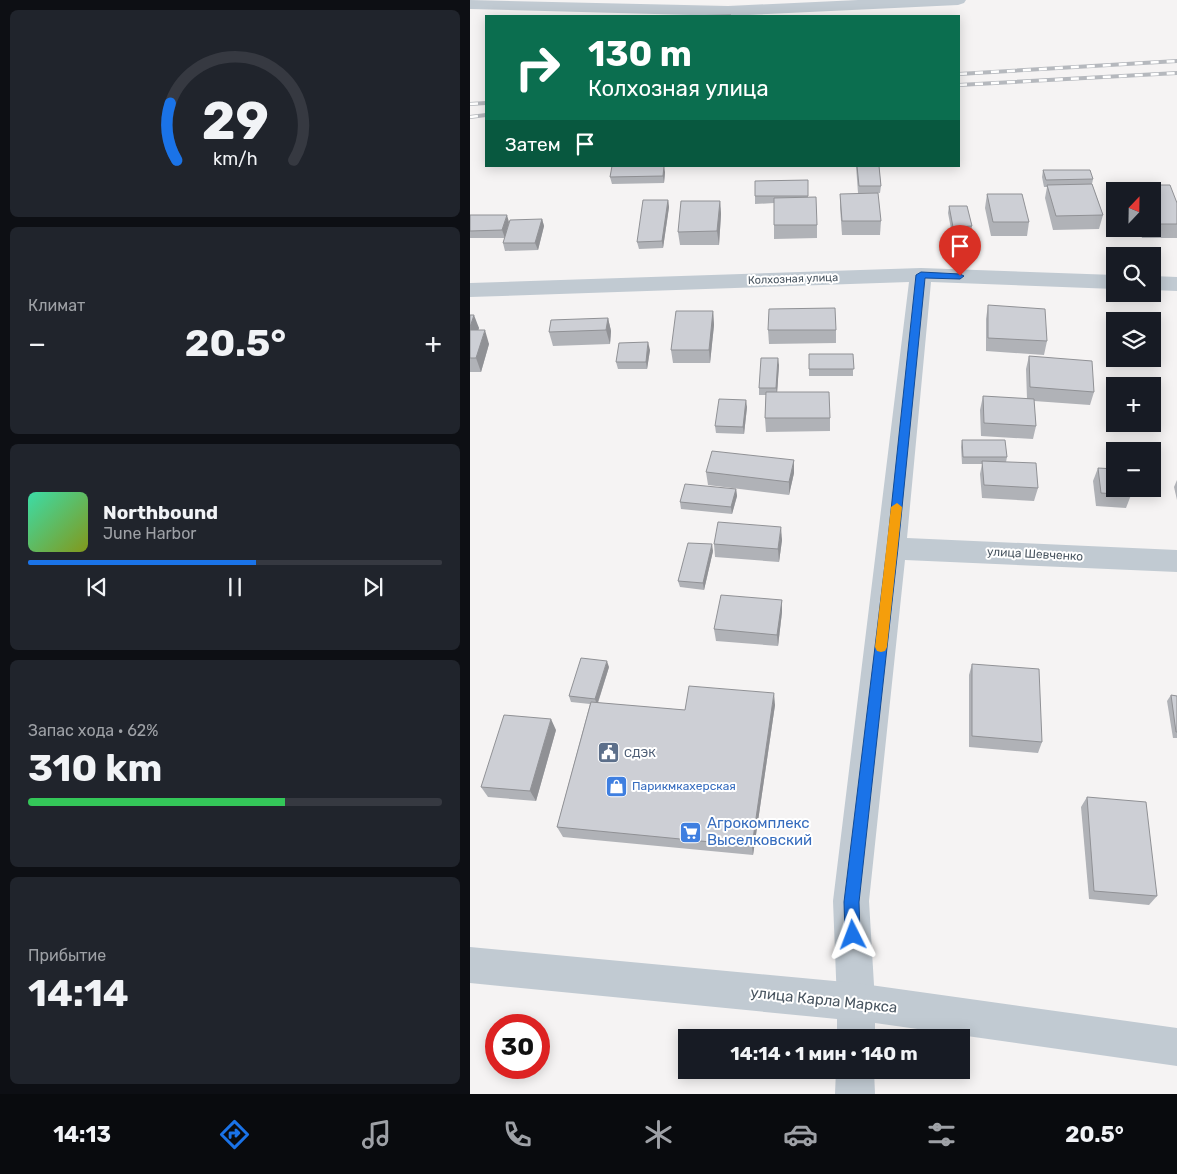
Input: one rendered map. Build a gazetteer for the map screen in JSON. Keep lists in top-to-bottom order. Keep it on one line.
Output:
{"streets":{"street":["Колхозная улица","улица Шевченко","улица Карла Маркса"]},"places":{"public building":["СДЭК"],"shop":["Парикмкахерская"],"supermarket":["Агрокомплекс Выселковский"]},"north":"top","page":{"turn":["130 m","Колхозная улица"],"then":"Затем","map_buttons":["+","−"],"tile":["Климат",["Запас хода · 62%","310 km"],["Прибытие","14:14"]],"heat":["−","20.5°","+"],"song":["Northbound","June Harbor"],"limit":"30","trip":"14:14 · 1 мин · 140 m","tabs":["14:13","20.5°"],"gauge":["29","km/h"]}}
